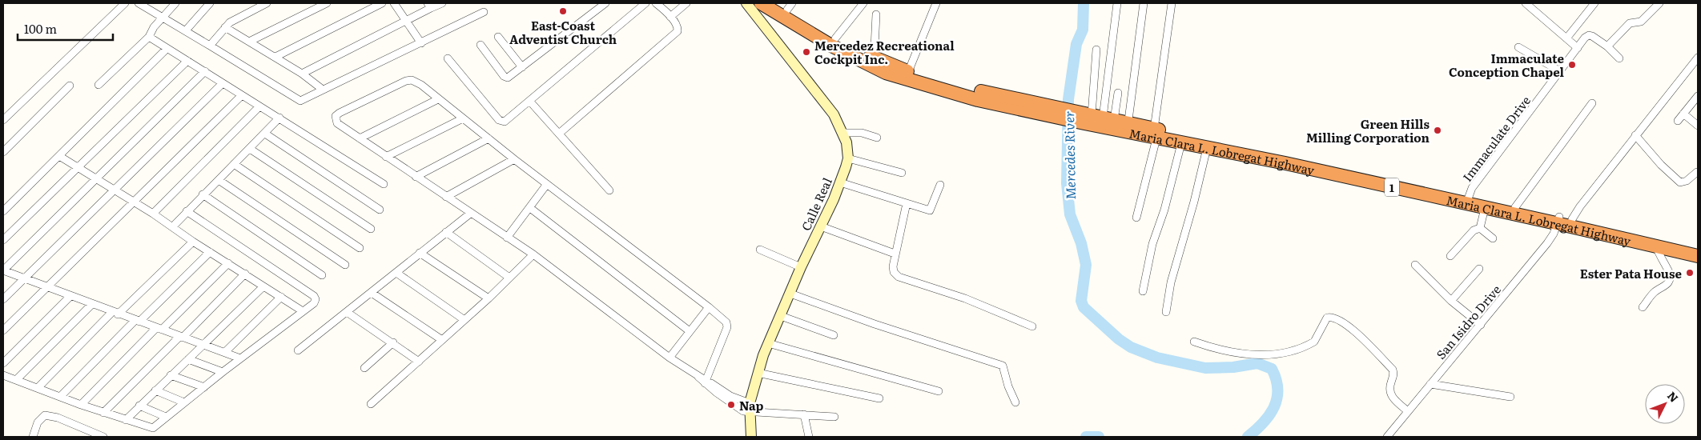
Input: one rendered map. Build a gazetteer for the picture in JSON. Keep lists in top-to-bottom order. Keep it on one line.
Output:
{"streets":{"highway":["Maria Clara L. Lobregat Highway","1"],"street":["Immaculate Drive","Calle Real","San Isidro Drive"]},"crossings":[["Immaculate Drive","Maria Clara L. Lobregat Highway"],["Maria Clara L. Lobregat Highway","San Isidro Drive"]],"water":["Mercedes River"],"places":["East-Coast Adventist Church","Mercedez Recreational Cockpit Inc.","Immaculate Conception Chapel","Green Hills Milling Corporation","Ester Pata House","Nap"],"scale_bar":"100 m","north":"top right"}
